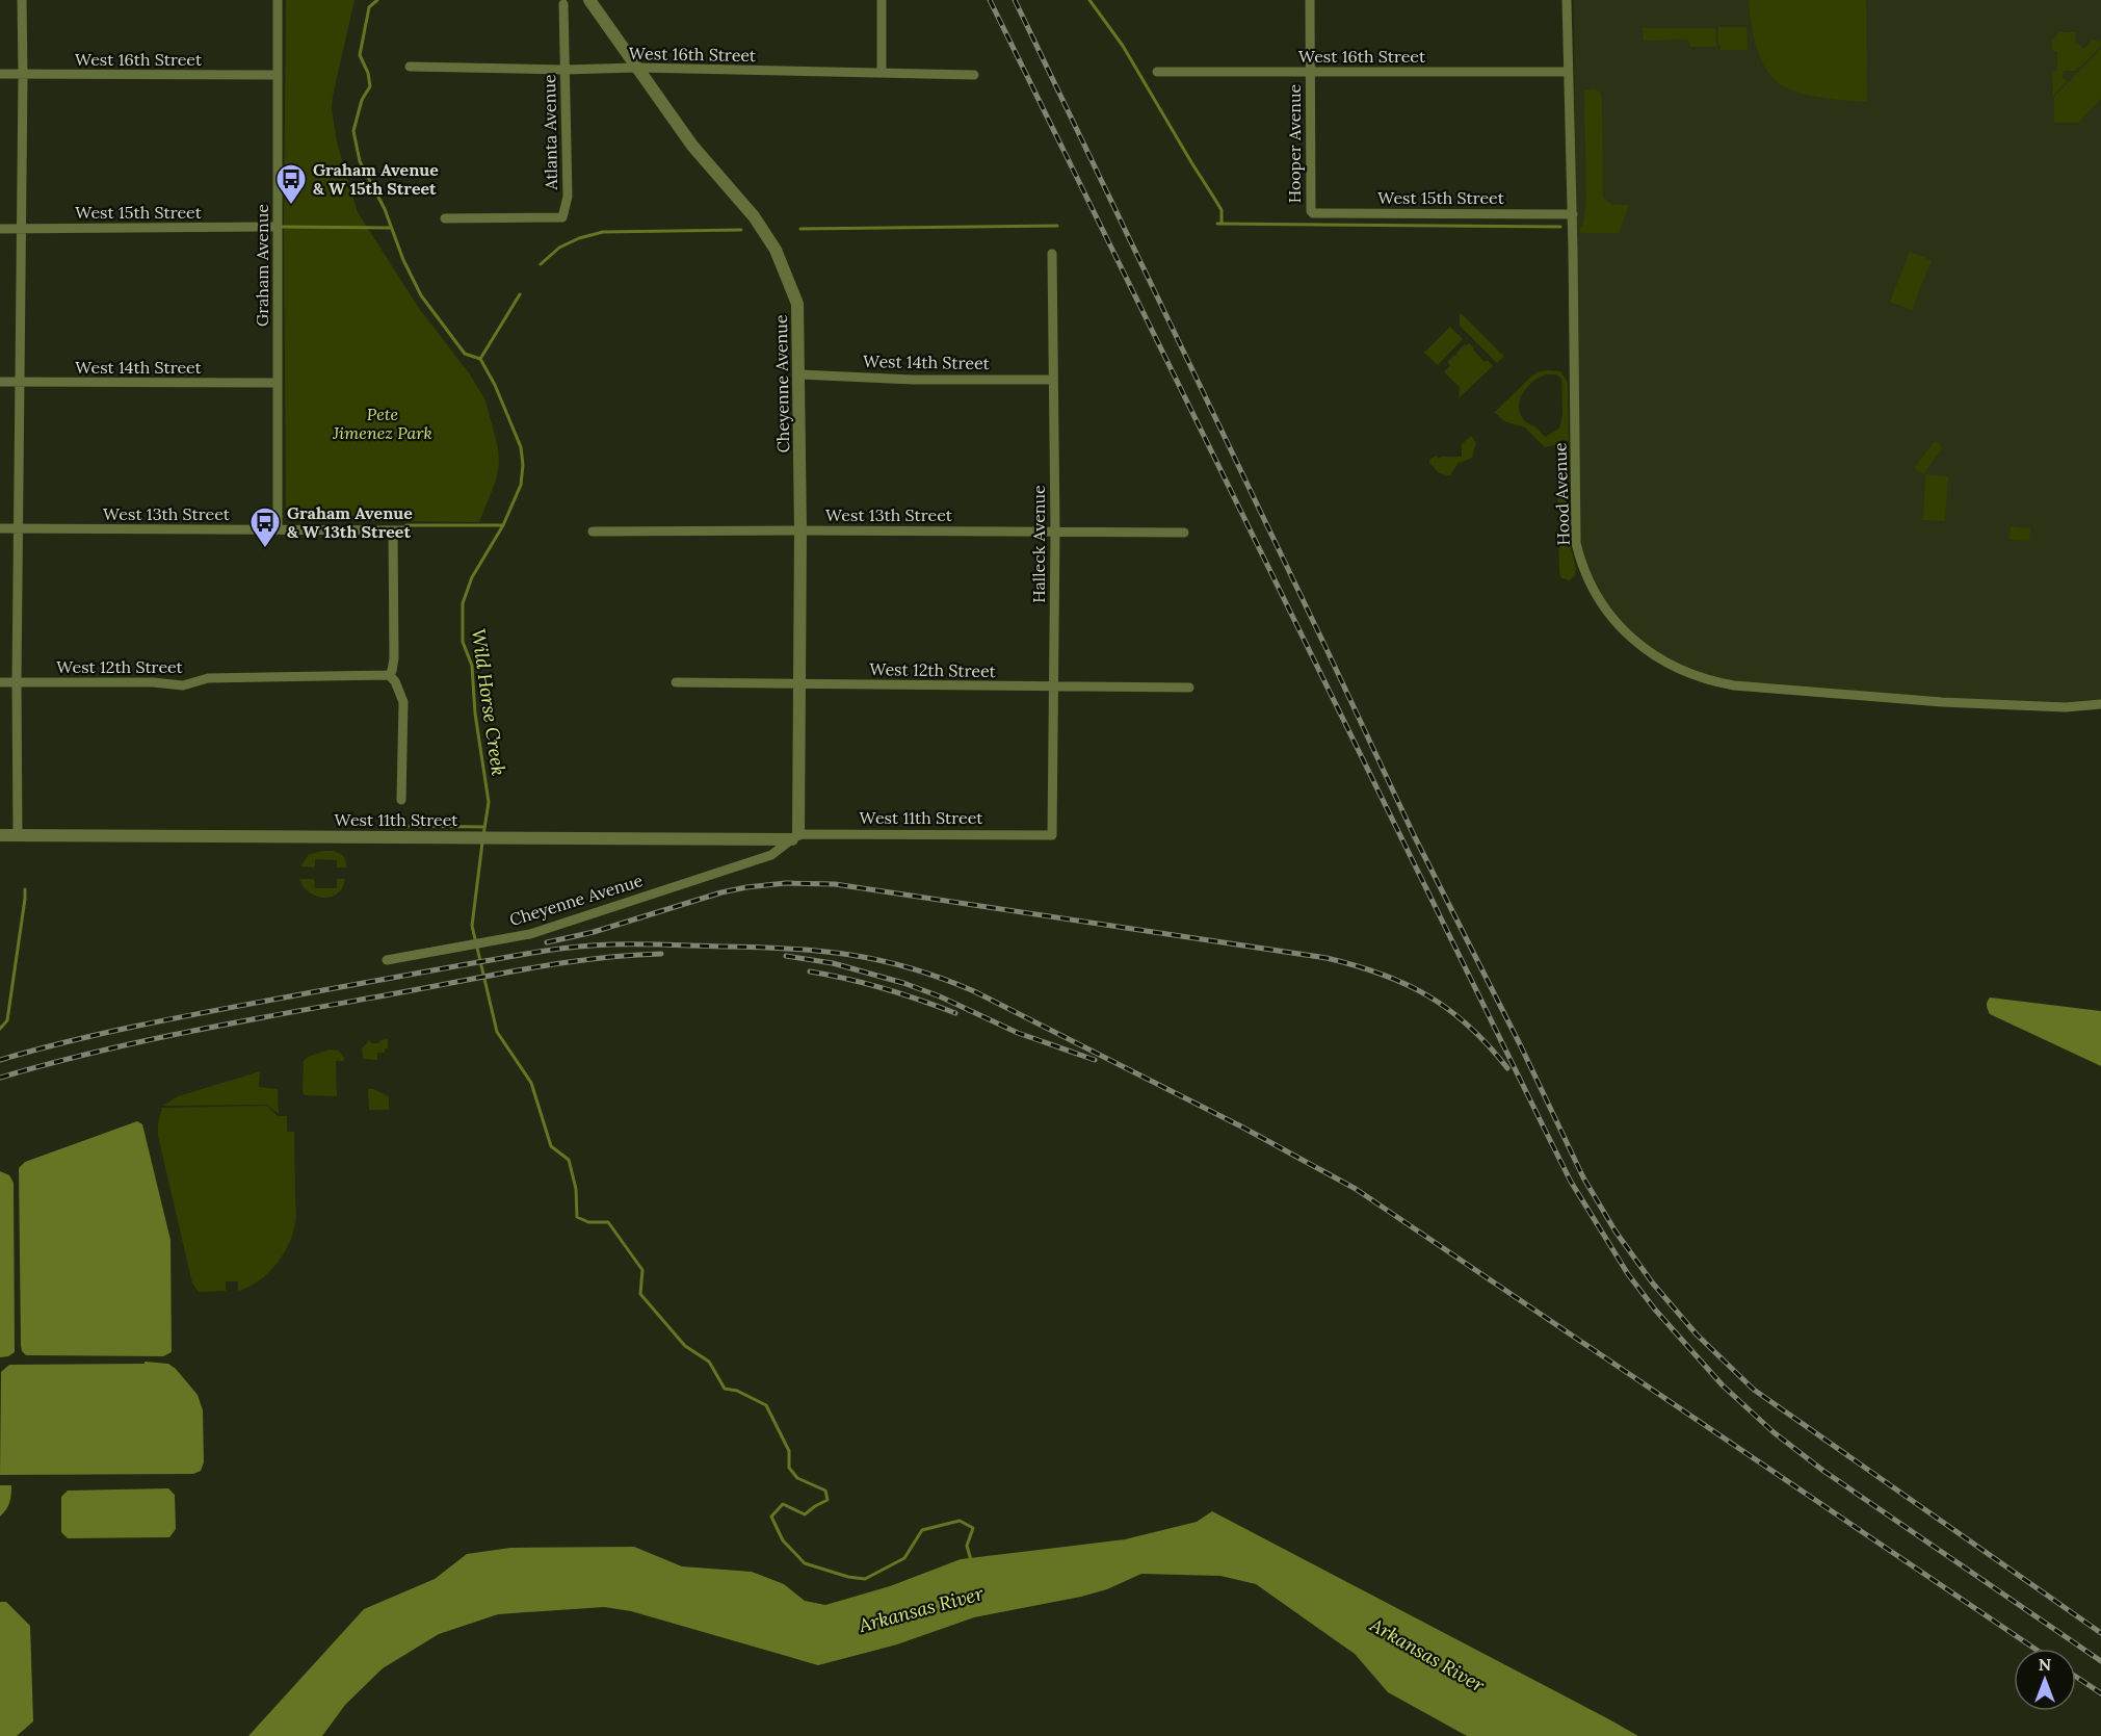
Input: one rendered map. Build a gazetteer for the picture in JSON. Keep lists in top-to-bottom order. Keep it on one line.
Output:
{"streets":{"street":["West 16th Street","Atlanta Avenue","Hooper Avenue","West 15th Street","Graham Avenue","West 14th Street","Cheyenne Avenue","Hood Avenue","West 13th Street","Halleck Avenue","West 12th Street","West 11th Street"]},"crossings":[["West 16th Street","Atlanta Avenue"],["West 16th Street","Hooper Avenue"],["West 16th Street","Graham Avenue"],["West 16th Street","Cheyenne Avenue"],["West 16th Street","Hood Avenue"],["Hooper Avenue","West 15th Street"],["West 15th Street","Graham Avenue"],["West 15th Street","Hood Avenue"],["Graham Avenue","West 14th Street"],["Graham Avenue","West 13th Street"],["West 14th Street","Cheyenne Avenue"],["West 14th Street","Halleck Avenue"],["Cheyenne Avenue","West 13th Street"],["Cheyenne Avenue","West 12th Street"],["Cheyenne Avenue","West 11th Street"],["West 13th Street","Halleck Avenue"],["Halleck Avenue","West 12th Street"],["Halleck Avenue","West 11th Street"]],"water":["Wild Horse Creek","Arkansas River"],"parks":["Pete Jimenez Park"],"places":{"bus stop":["Graham Avenue & W 15th Street","Graham Avenue & W 13th Street"]},"north":"top"}
